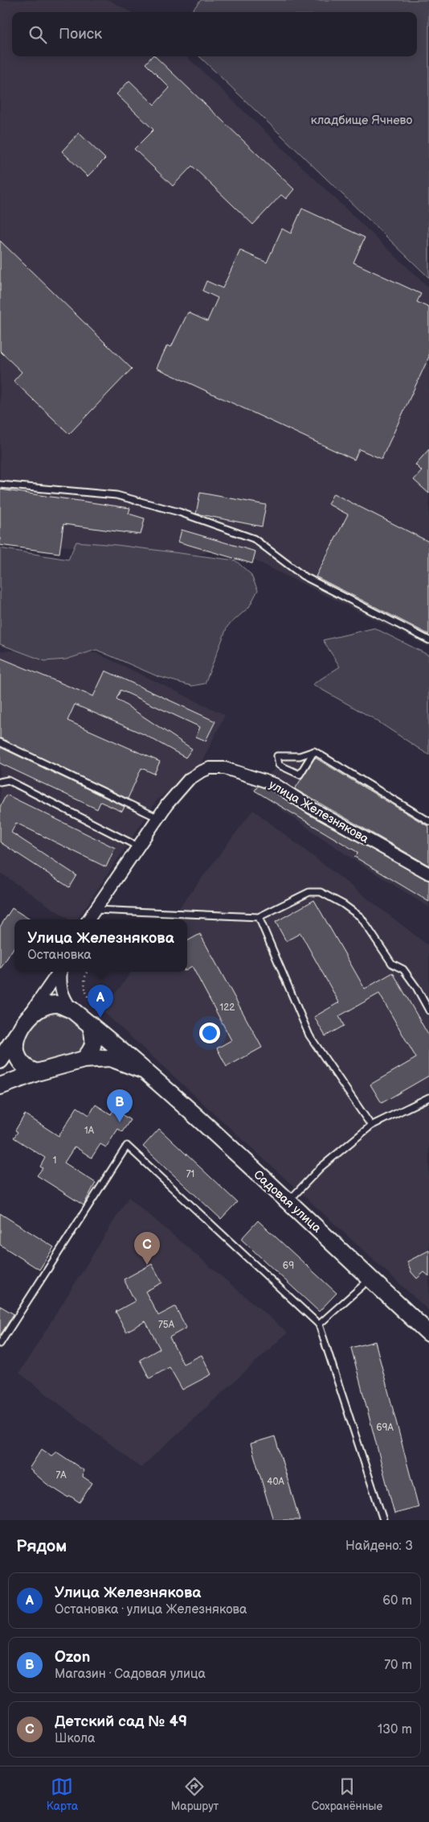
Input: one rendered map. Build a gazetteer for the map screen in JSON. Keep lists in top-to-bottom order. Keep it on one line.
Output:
{"streets":{"main road":["Садовая улица"],"street":["улица Железнякова"]},"parks":["кладбище Ячнево"],"house_numbers":["122","1А","1","71","69","75А","69А","7А","40А"],"page":{"search":"Поиск","popup":["Улица Железнякова","Остановка"],"pins":["A","B","C"],"heading":["Рядом","Найдено: 3"],"list":[{"mark":"A","name":"Улица Железнякова","note":"Остановка · улица Железнякова","value":"60 m"},{"mark":"B","name":"Ozon","note":"Магазин · Садовая улица","value":"70 m"},{"mark":"C","name":"Детский сад № 49","note":"Школа","value":"130 m"}],"nav":["Карта","Маршрут","Сохранённые"]}}
